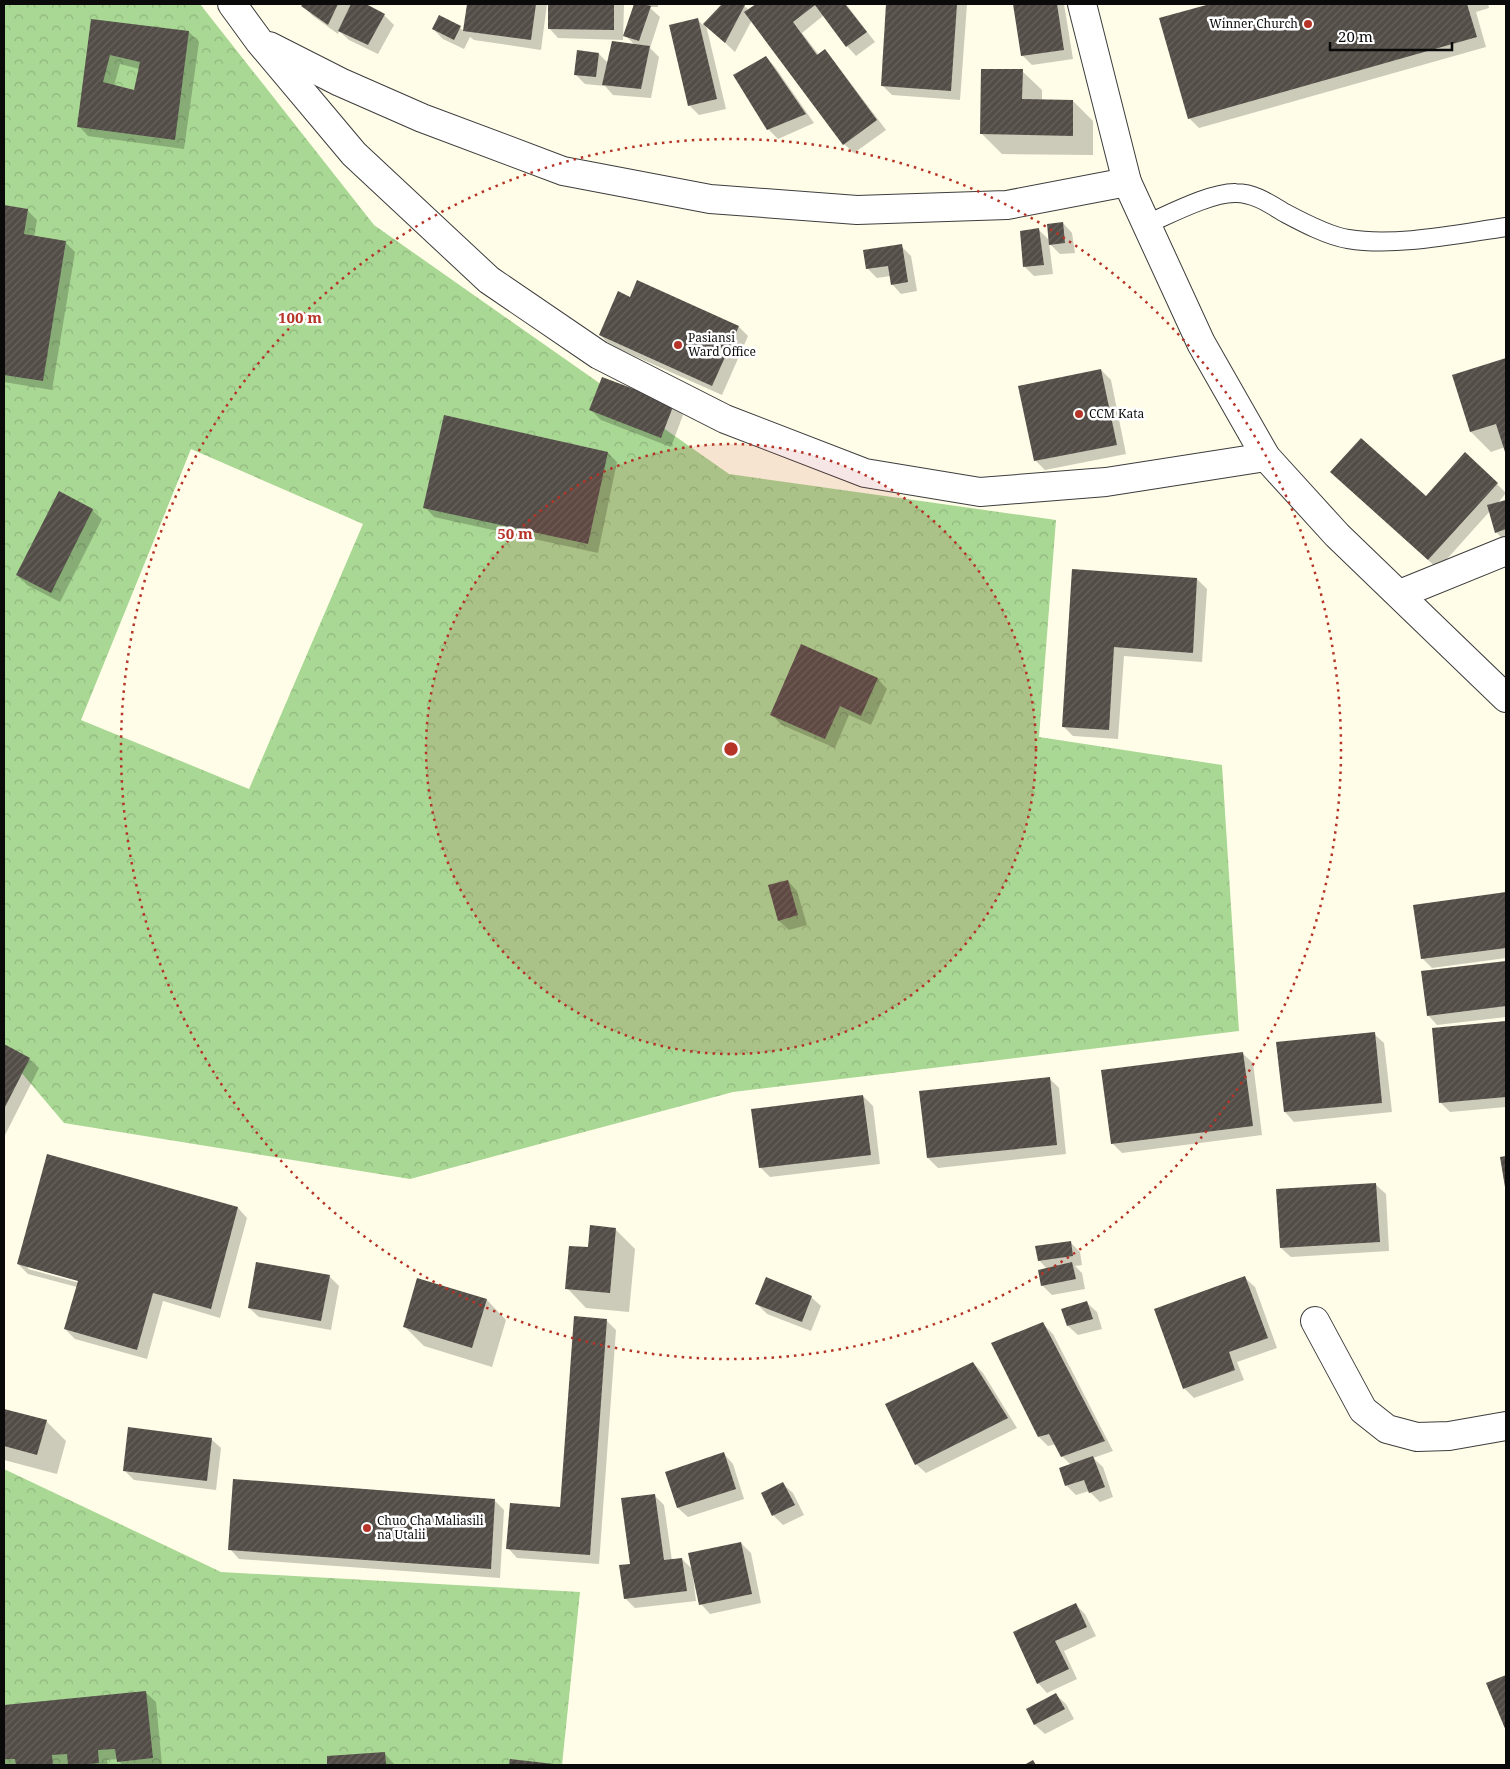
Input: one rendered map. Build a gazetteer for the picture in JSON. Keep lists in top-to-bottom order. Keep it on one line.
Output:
{"places":["Winner Church","Pasiansi Ward Office","CCM Kata","Chuo Cha Maliasili na Utalii"],"scale_bar":"20 m","rings":["100 m","50 m"]}
